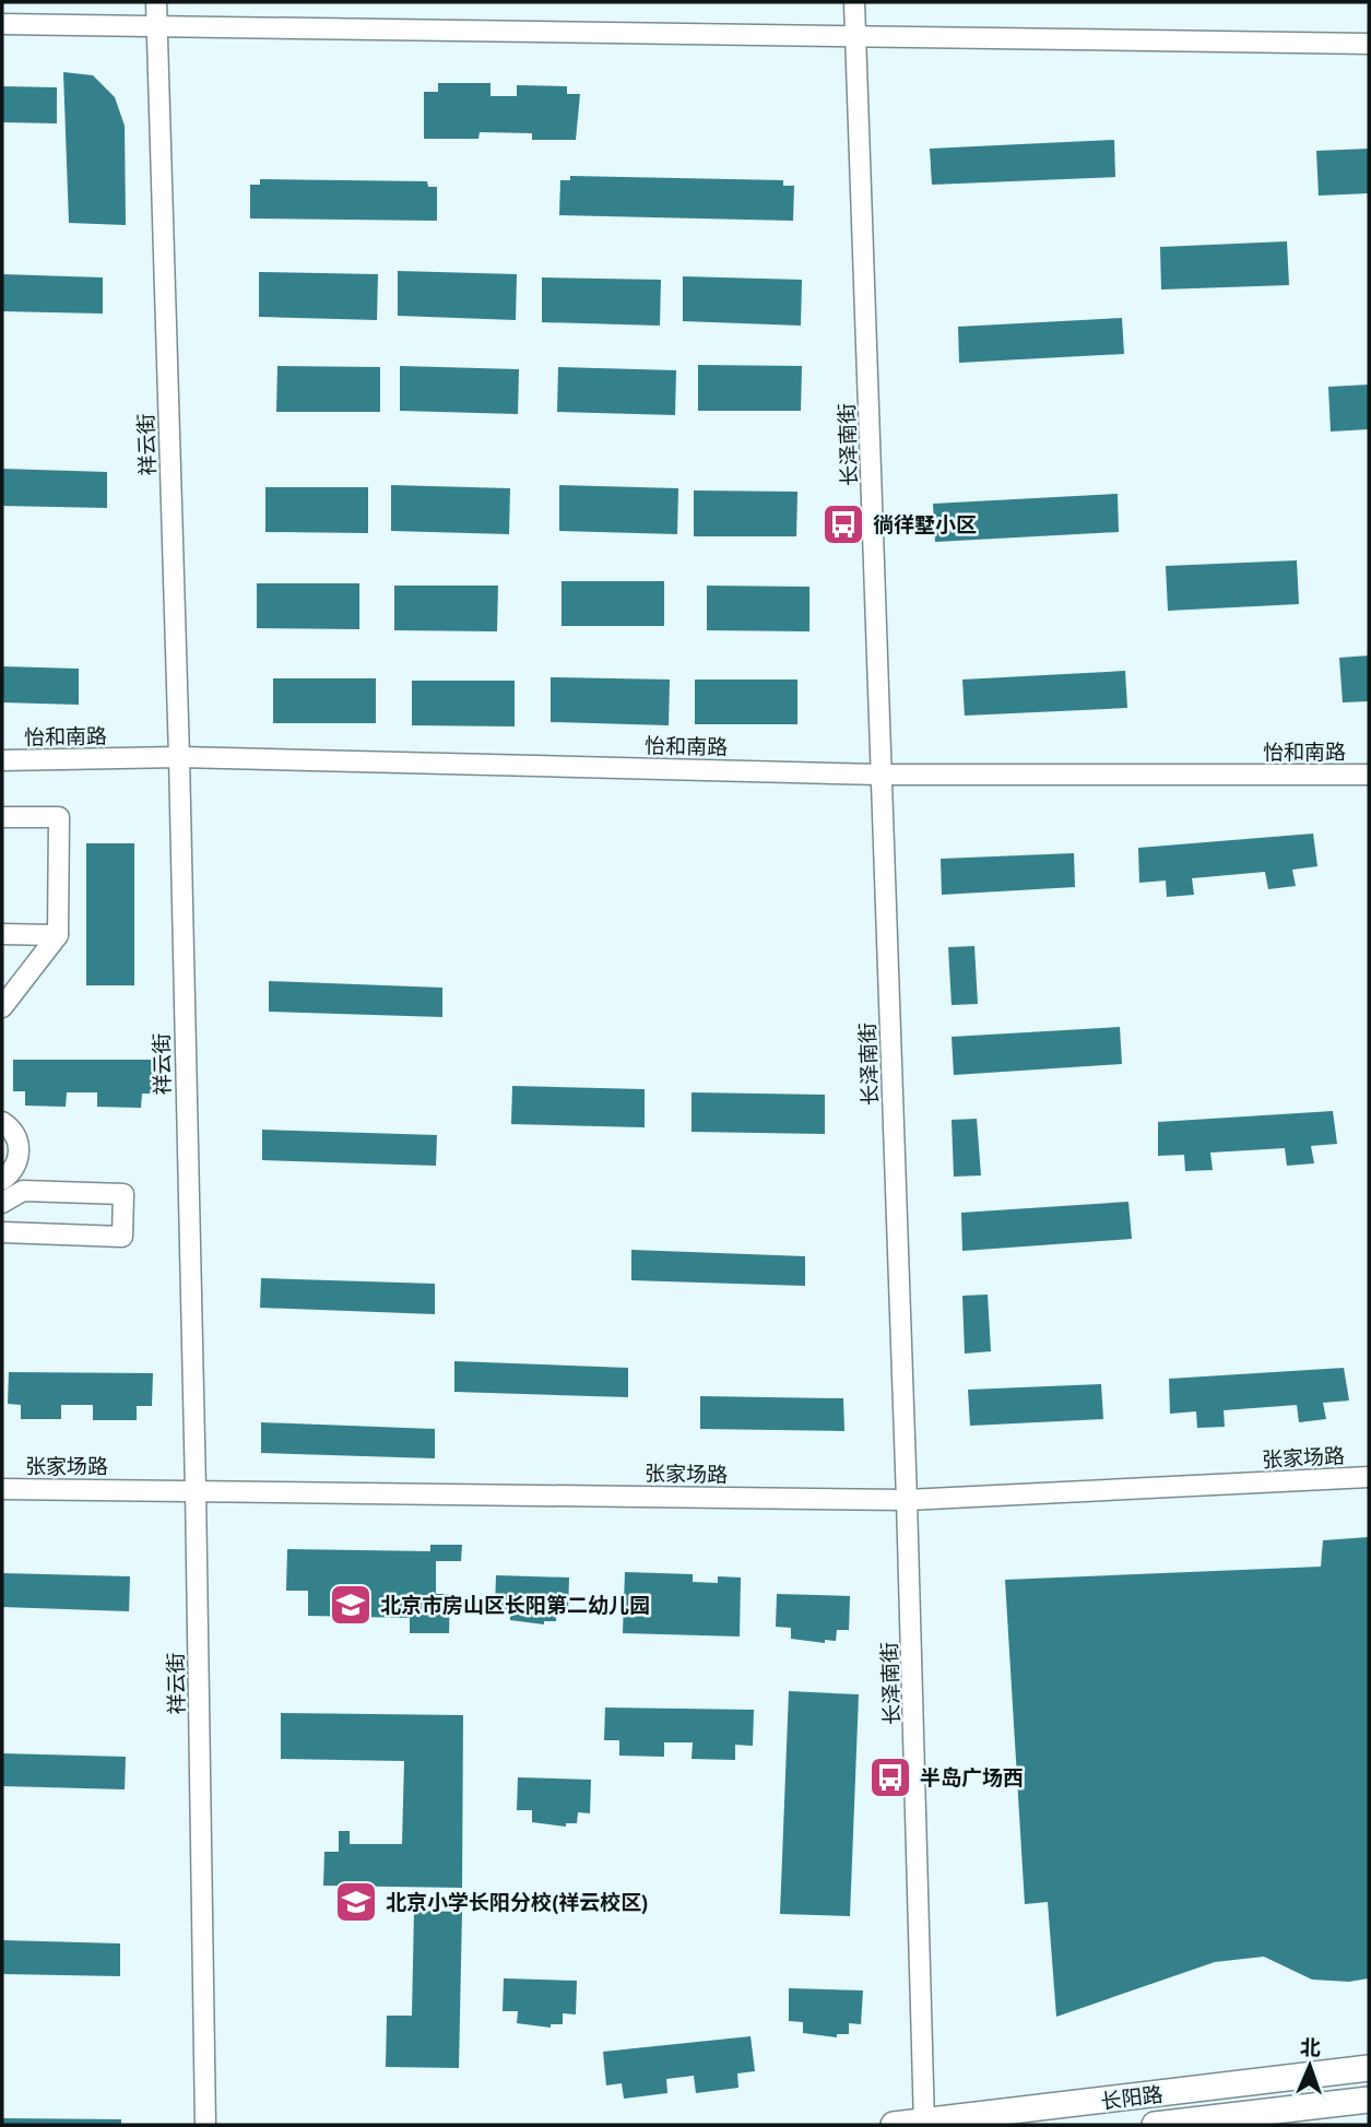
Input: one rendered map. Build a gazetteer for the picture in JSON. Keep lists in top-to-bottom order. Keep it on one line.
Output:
{"streets":{"main road":["长阳路"],"street":["祥云街","长泽南街","怡和南路","张家场路"]},"crossings":[["祥云街","怡和南路"],["祥云街","张家场路"],["长泽南街","怡和南路"],["长泽南街","张家场路"],["长泽南街","长阳路"]],"places":{"bus stop":["徜徉墅小区","半岛广场西"],"school or university":["北京市房山区长阳第二幼儿园","北京小学长阳分校(祥云校区)"]},"north":"top"}
